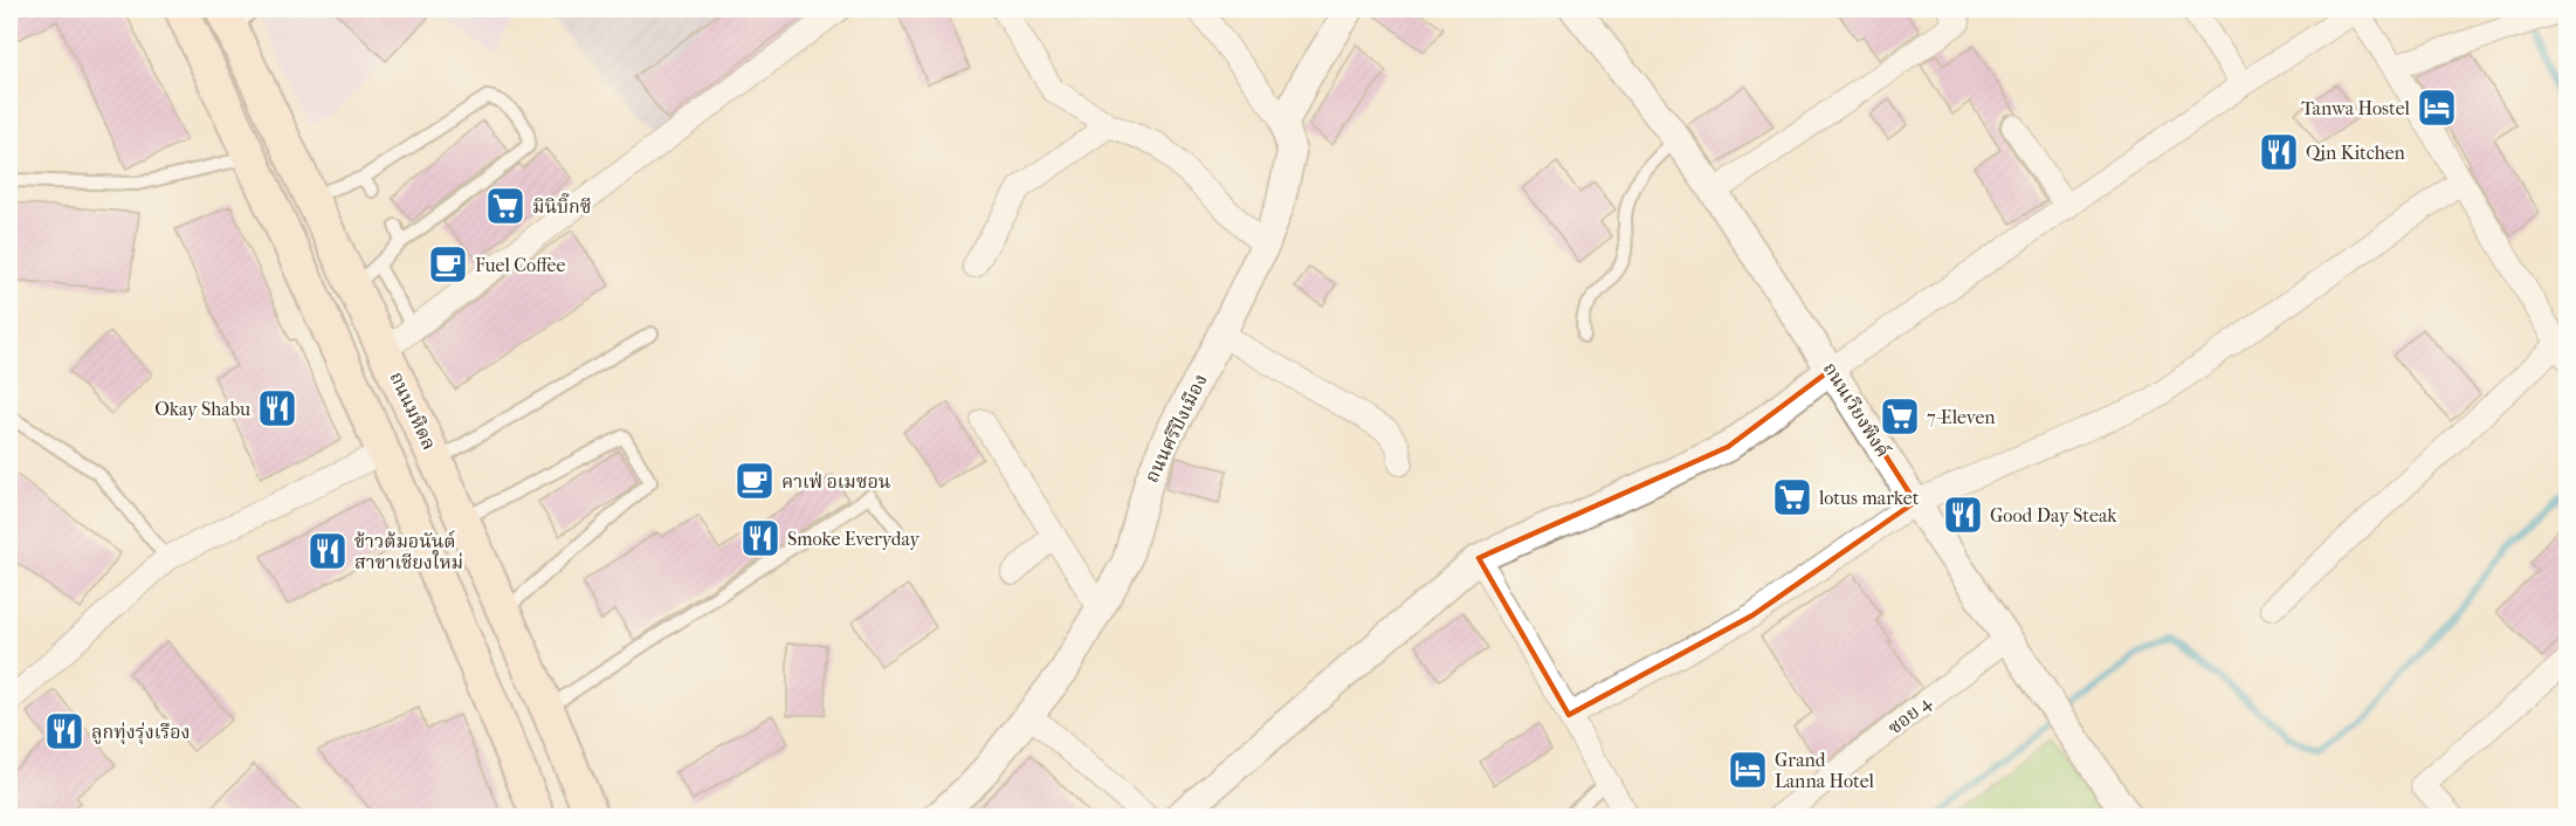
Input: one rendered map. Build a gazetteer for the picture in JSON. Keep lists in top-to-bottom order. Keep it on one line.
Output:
{"streets":{"main road":["ถนนมหิดล"],"street":["ถนนเวียงพิงค์","ถนนศรีปิงเมือง","ซอย 4"]},"crossings":[["ถนนเวียงพิงค์","ซอย 4"]],"places":{"hotel":["Tanwa Hostel","Grand Lanna Hotel"],"restaurant":["Qin Kitchen","Okay Shabu","Good Day Steak","Smoke Everyday","ข้าวต้มอนันต์ สาขาเชียงใหม่","ลูกทุ่งรุ่งเรือง"],"supermarket":["มินิบิ๊กซี","7-Eleven","lotus market"],"cafe":["Fuel Coffee","คาเฟ่ อเมซอน"]}}
